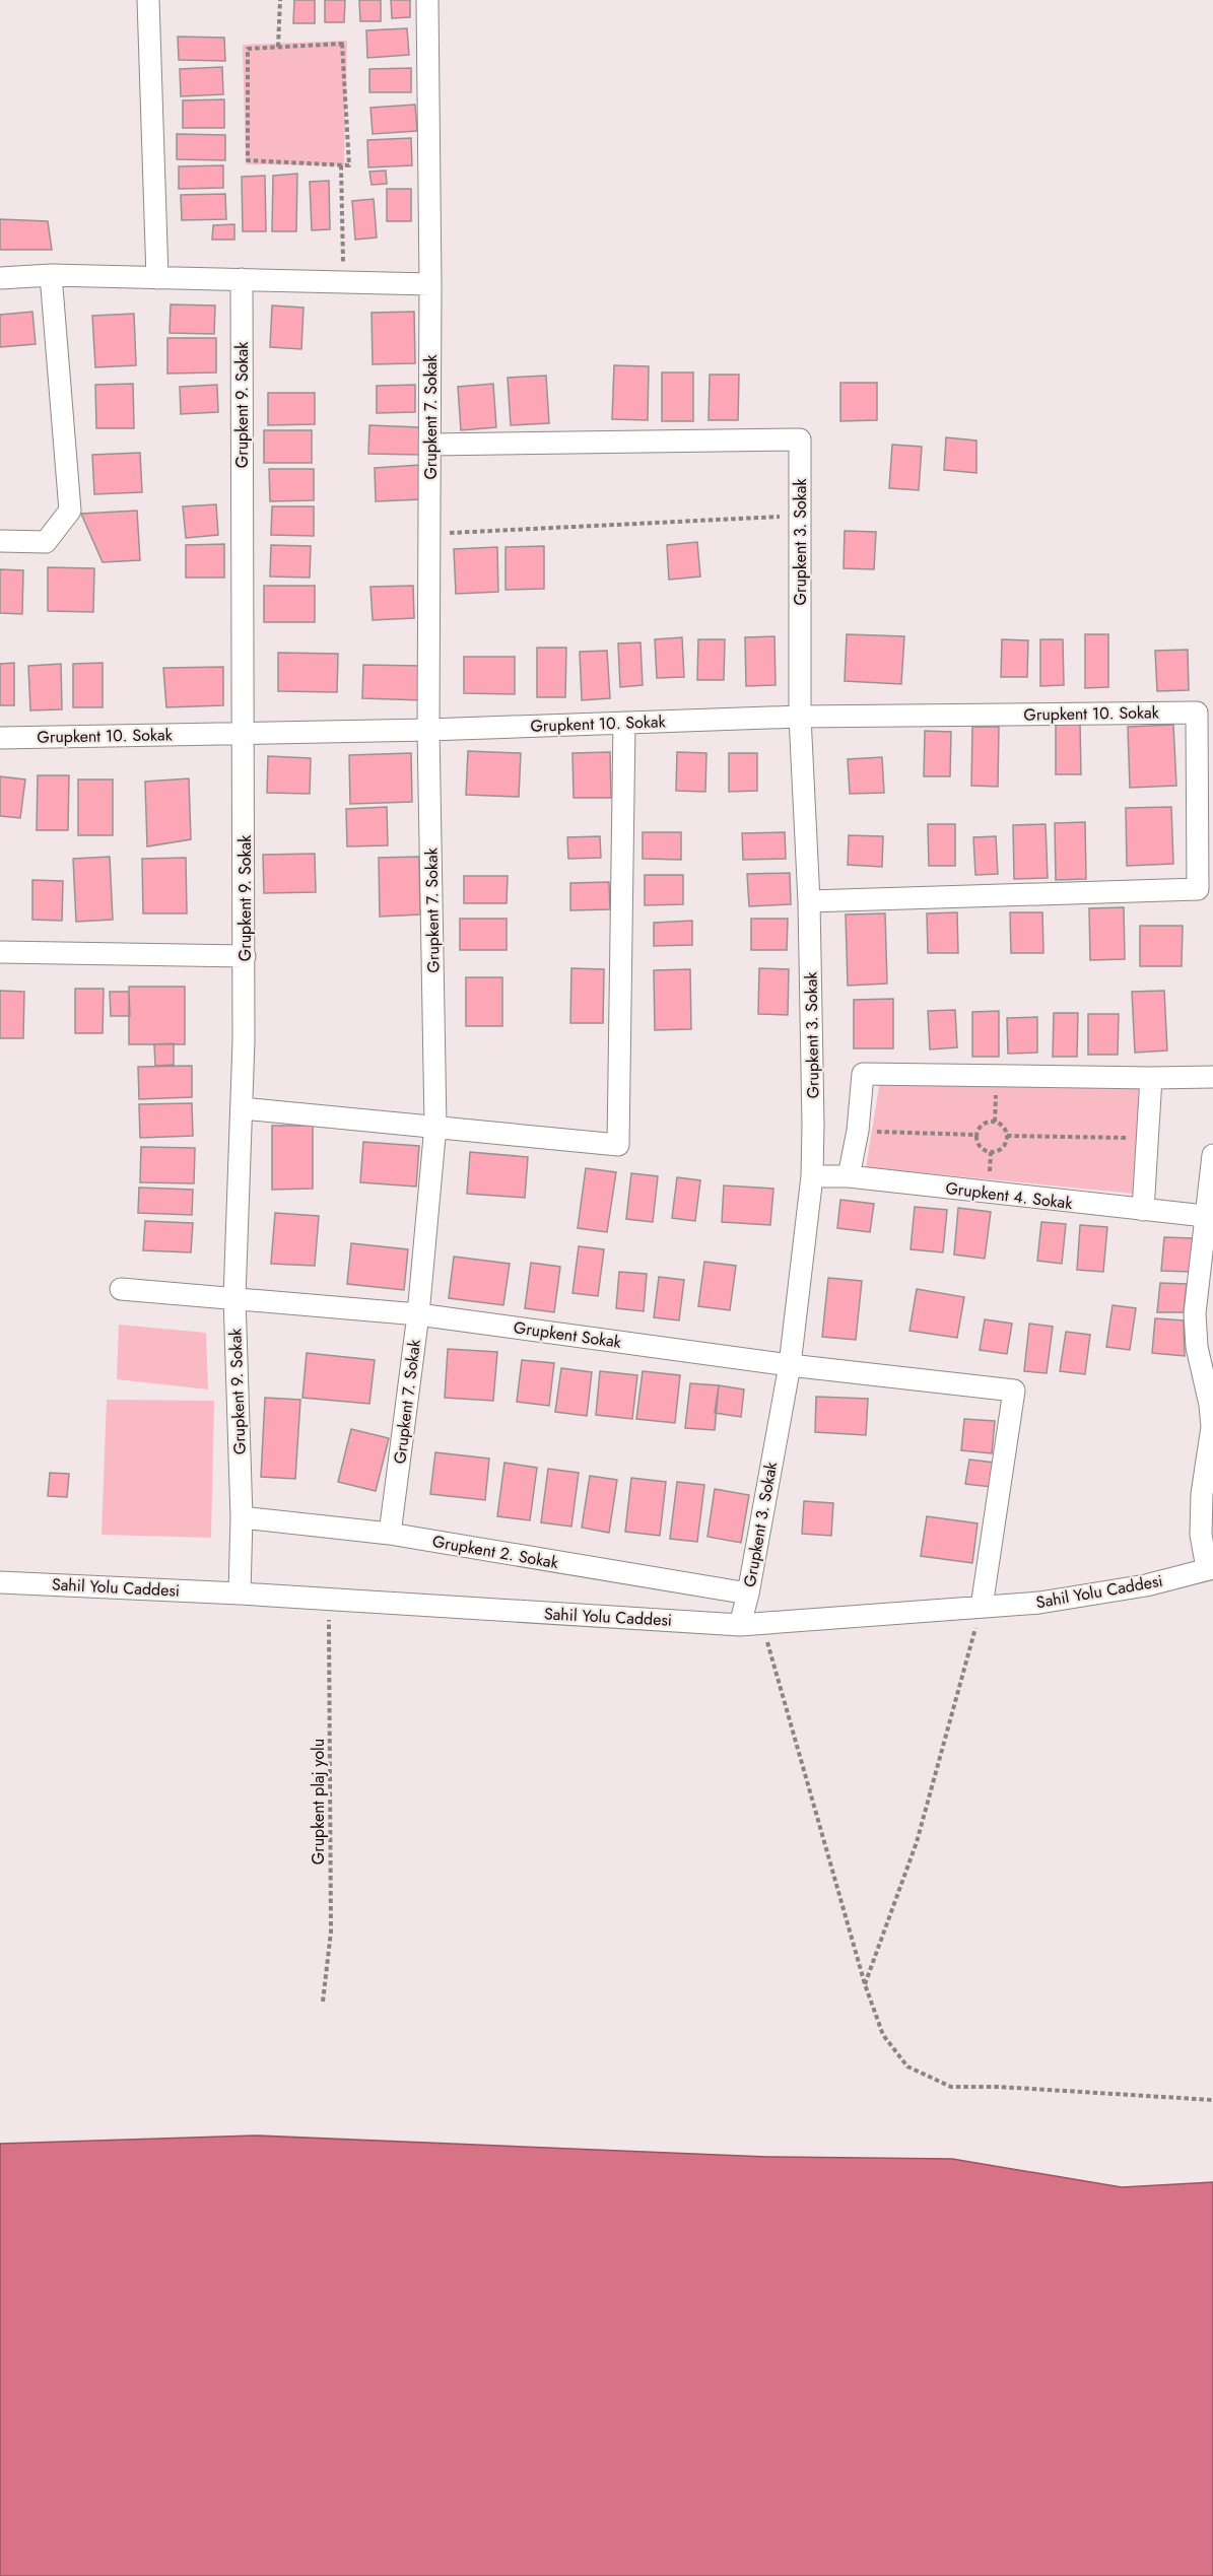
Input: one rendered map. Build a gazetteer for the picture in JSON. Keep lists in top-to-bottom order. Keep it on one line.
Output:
{"streets":{"street":["Grupkent 9. Sokak","Grupkent 7. Sokak","Grupkent 3. Sokak","Grupkent 10. Sokak","Grupkent 4. Sokak","Grupkent Sokak","Grupkent 2. Sokak","Sahil Yolu Caddesi"],"path":["Grupkent plaj yolu"]},"crossings":[["Grupkent 9. Sokak","Grupkent 10. Sokak"],["Grupkent 9. Sokak","Grupkent Sokak"],["Grupkent 9. Sokak","Grupkent 2. Sokak"],["Grupkent 9. Sokak","Sahil Yolu Caddesi"],["Grupkent 7. Sokak","Grupkent 3. Sokak"],["Grupkent 7. Sokak","Grupkent 10. Sokak"],["Grupkent 7. Sokak","Grupkent Sokak"],["Grupkent 7. Sokak","Grupkent 2. Sokak"],["Grupkent 3. Sokak","Grupkent 10. Sokak"],["Grupkent 3. Sokak","Grupkent 4. Sokak"],["Grupkent 3. Sokak","Grupkent Sokak"],["Grupkent 3. Sokak","Grupkent 2. Sokak"],["Grupkent 3. Sokak","Sahil Yolu Caddesi"],["Grupkent Sokak","Sahil Yolu Caddesi"],["Sahil Yolu Caddesi","Grupkent plaj yolu"]]}
